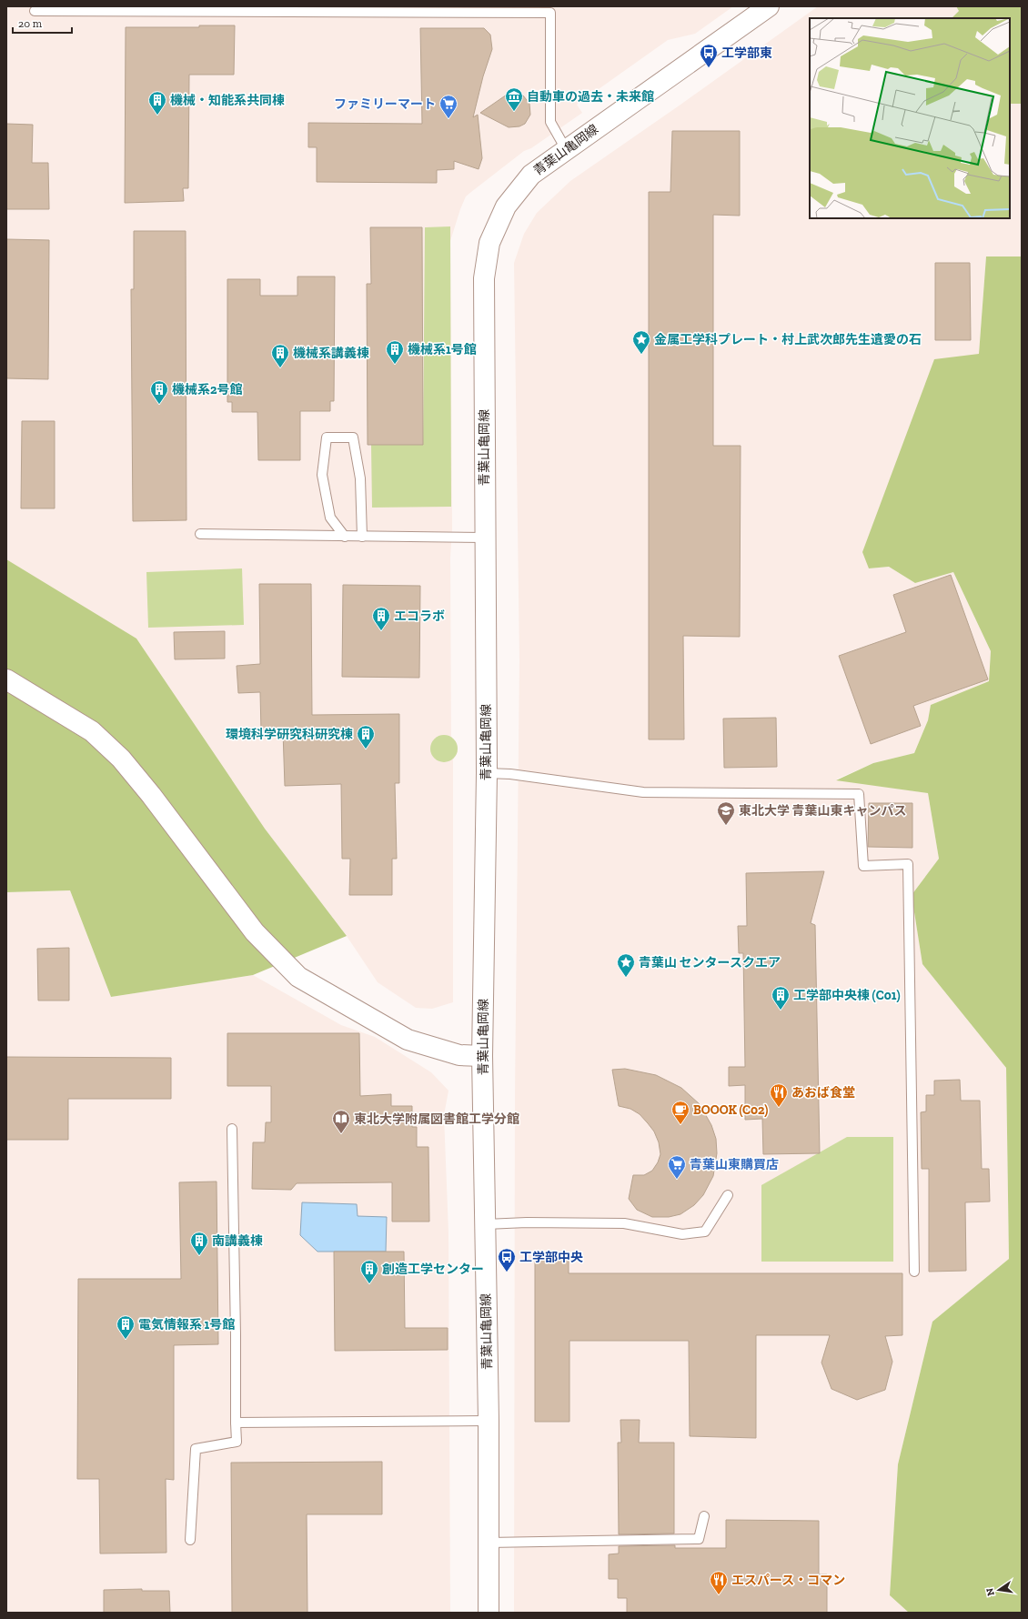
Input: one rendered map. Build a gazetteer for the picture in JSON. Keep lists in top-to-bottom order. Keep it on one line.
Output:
{"streets":{"street":["青葉山亀岡線"]},"places":{"bus stop":["工学部東","工学部中央"],"museum":["自動車の過去・未来館"],"building":["機械・知能系共同棟","機械系1号館","機械系講義棟","機械系2号館","エコラボ","環境科学研究科研究棟","工学部中央棟 (C01)","南講義棟","創造工学センター","電気情報系 1号館"],"supermarket":["ファミリーマート","青葉山東購買店"],"place":["金属工学科プレート・村上武次郎先生遺愛の石","青葉山 センタースクエア"],"school or university":["東北大学 青葉山東キャンパス"],"restaurant":["あおば食堂","エスパース・コマン"],"cafe":["BOOOK (C02)"],"library":["東北大学附属図書館工学分館"]},"scale_bar":"20 m","north":"left"}
